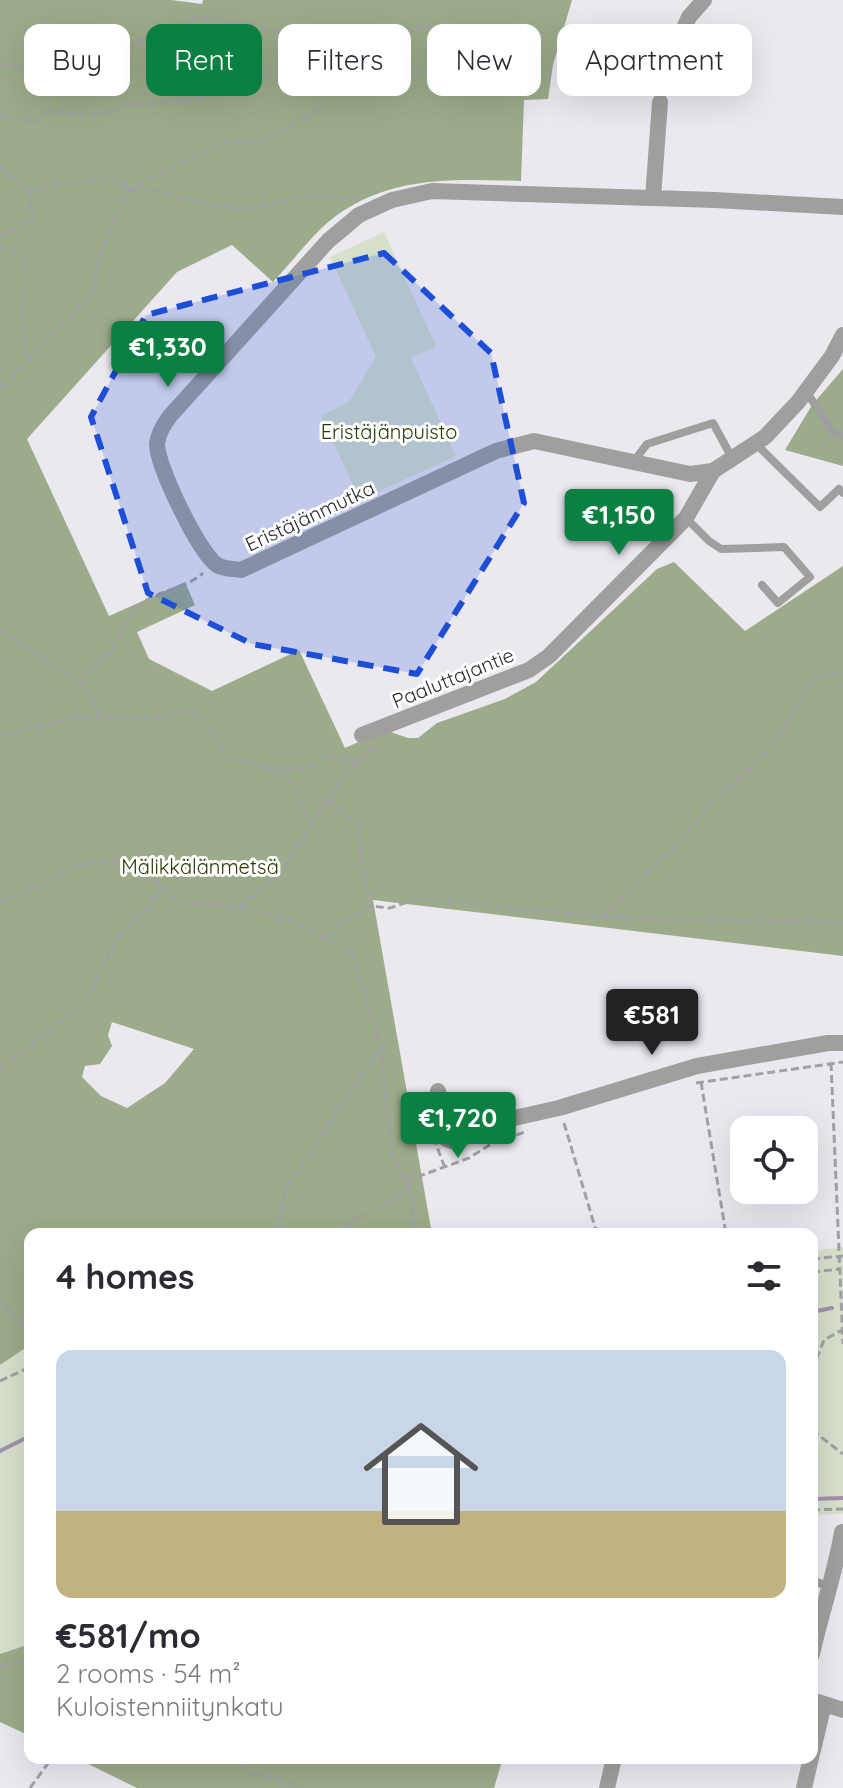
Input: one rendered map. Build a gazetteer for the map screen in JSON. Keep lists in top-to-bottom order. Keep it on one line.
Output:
{"streets":{"street":["Eristäjänmutka","Paaluttajantie"]},"crossings":[["Eristäjänmutka","Paaluttajantie"]],"parks":["Eristäjänpuisto","Mälikkälänmetsä"],"page":{"chip":["Buy","Rent","Filters","New","Apartment"],"price":["€1,330","€1,150","€581","€1,720"],"heading":"4 homes","list":[{"name":"€581/mo","note":"2 rooms · 54 m² · Kuloistenniitynkatu"}]}}
